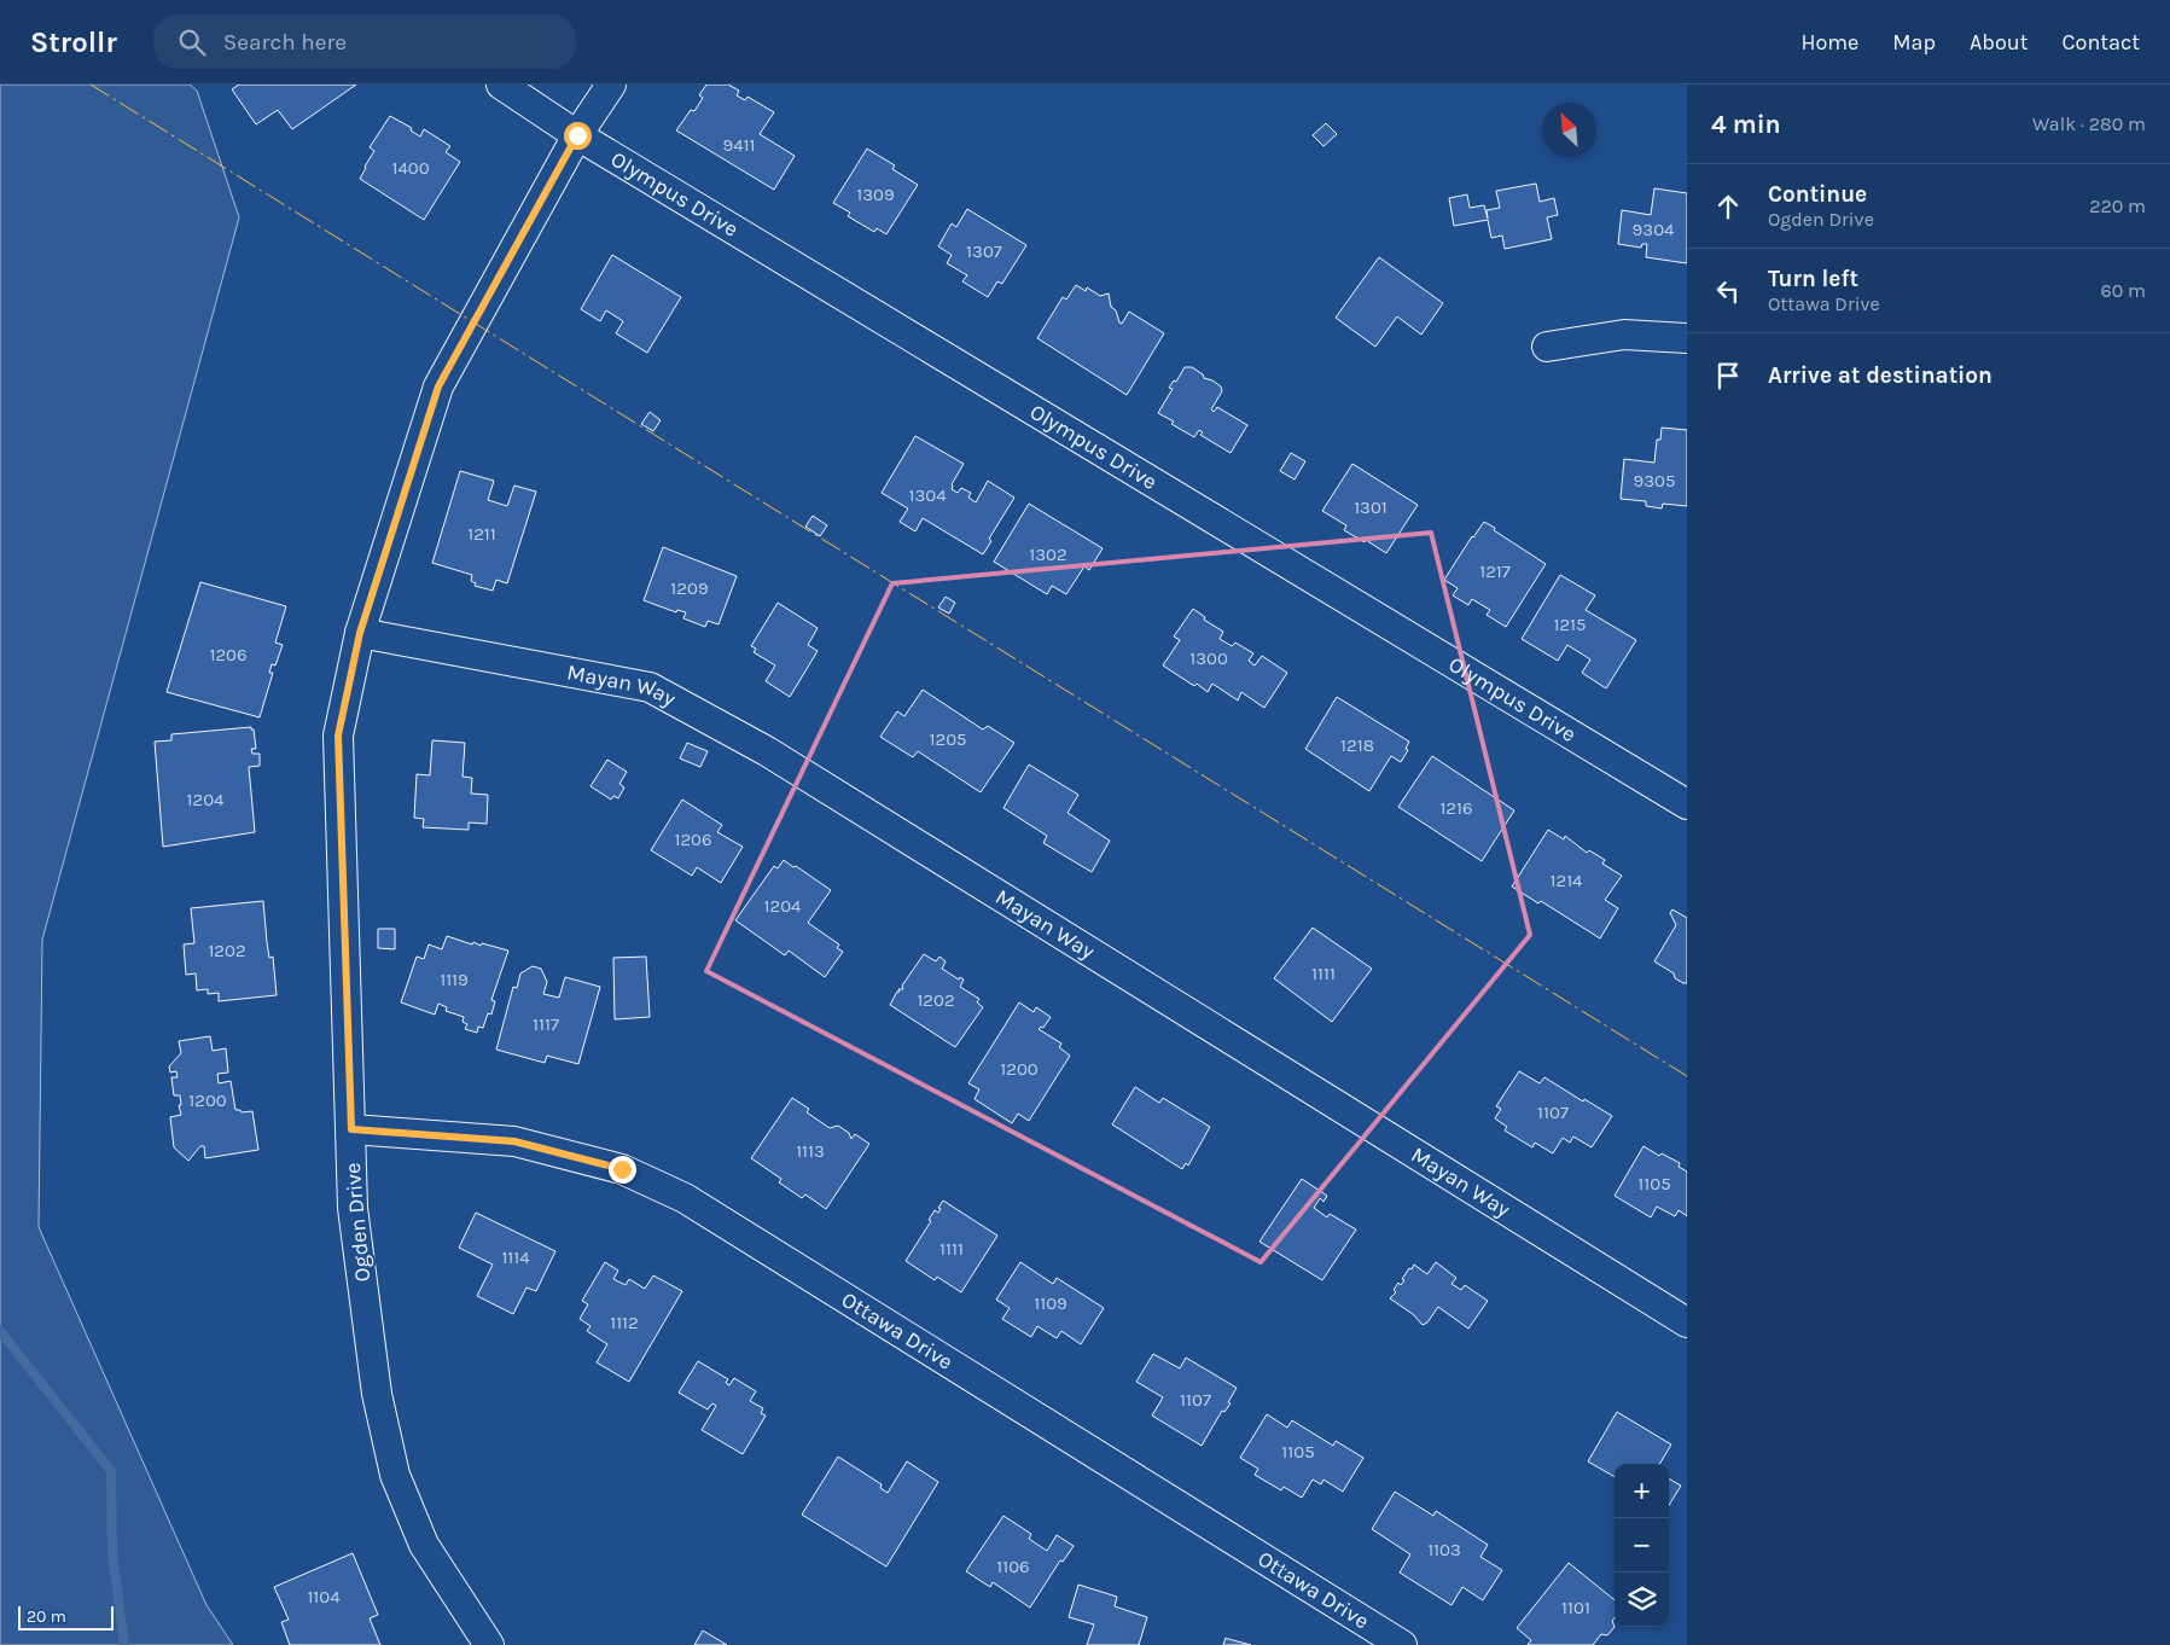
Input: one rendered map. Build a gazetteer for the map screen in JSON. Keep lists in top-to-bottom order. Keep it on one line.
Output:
{"streets":{"street":["Olympus Drive","Mayan Way","Ogden Drive","Ottawa Drive"]},"crossings":[["Olympus Drive","Ogden Drive"],["Mayan Way","Ogden Drive"],["Ogden Drive","Ottawa Drive"]],"house_numbers":["9411","1400","1309","9304","1307","9305","1304","1301","1211","1302","1217","1209","1215","1206","1300","1205","1218","1204","1216","1206","1214","1204","1202","1111","1119","1202","1117","1200","1200","1107","1113","1105","1111","1114","1109","1112","1107","1105","1103","1106","1104","1101"],"scale_bar":"20 m","north":"top left","page":{"header":"Strollr","search":"Search here","nav":["Home","Map","About","Contact"],"heading":["4 min","Walk · 280 m"],"list":[["Continue","Ogden Drive","220 m"],["Turn left","Ottawa Drive","60 m"],"Arrive at destination"],"map_buttons":["+","−"],"scale":"20 m"}}
